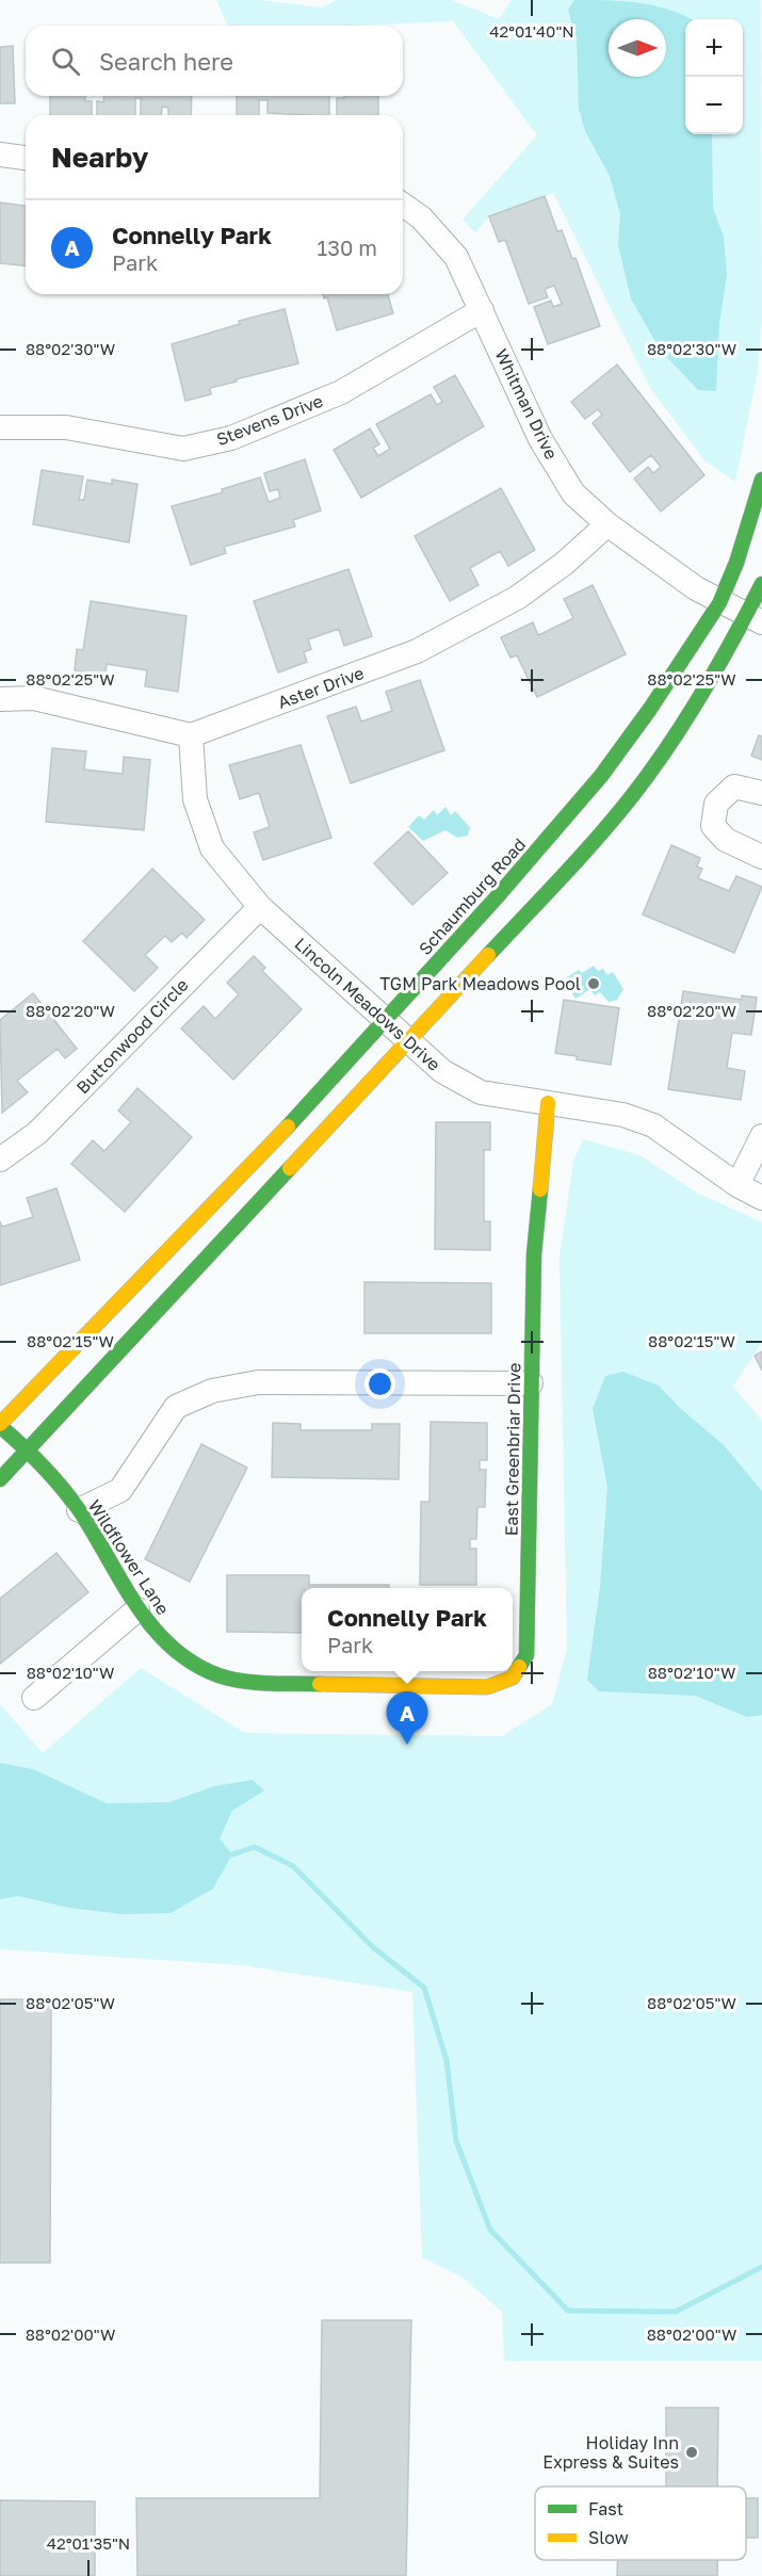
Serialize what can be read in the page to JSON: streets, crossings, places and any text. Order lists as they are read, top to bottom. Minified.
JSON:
{"streets":{"street":["Whitman Drive","Stevens Drive","Aster Drive","Schaumburg Road","Lincoln Meadows Drive","Buttonwood Circle","East Greenbriar Drive","Wildflower Lane"]},"crossings":[["Whitman Drive","Stevens Drive"],["Whitman Drive","Aster Drive"],["Whitman Drive","Schaumburg Road"],["Aster Drive","Lincoln Meadows Drive"],["Schaumburg Road","Lincoln Meadows Drive"],["Schaumburg Road","Wildflower Lane"],["Lincoln Meadows Drive","Buttonwood Circle"],["Lincoln Meadows Drive","East Greenbriar Drive"],["East Greenbriar Drive","Wildflower Lane"]],"places":["TGM Park Meadows Pool","Holiday Inn Express & Suites"],"legend":["Fast","Slow"],"north":"right","page":{"map_buttons":["+","−"],"search":"Search here","heading":"Nearby","list":[{"mark":"A","name":"Connelly Park","note":"Park","value":"130 m"}],"popup":["Connelly Park","Park"],"pins":"A"},"coordinates":["42°01'40\"N","88°02'30\"W","88°02'25\"W","88°02'20\"W","88°02'15\"W","88°02'10\"W","88°02'05\"W","88°02'00\"W","42°01'35\"N"]}
